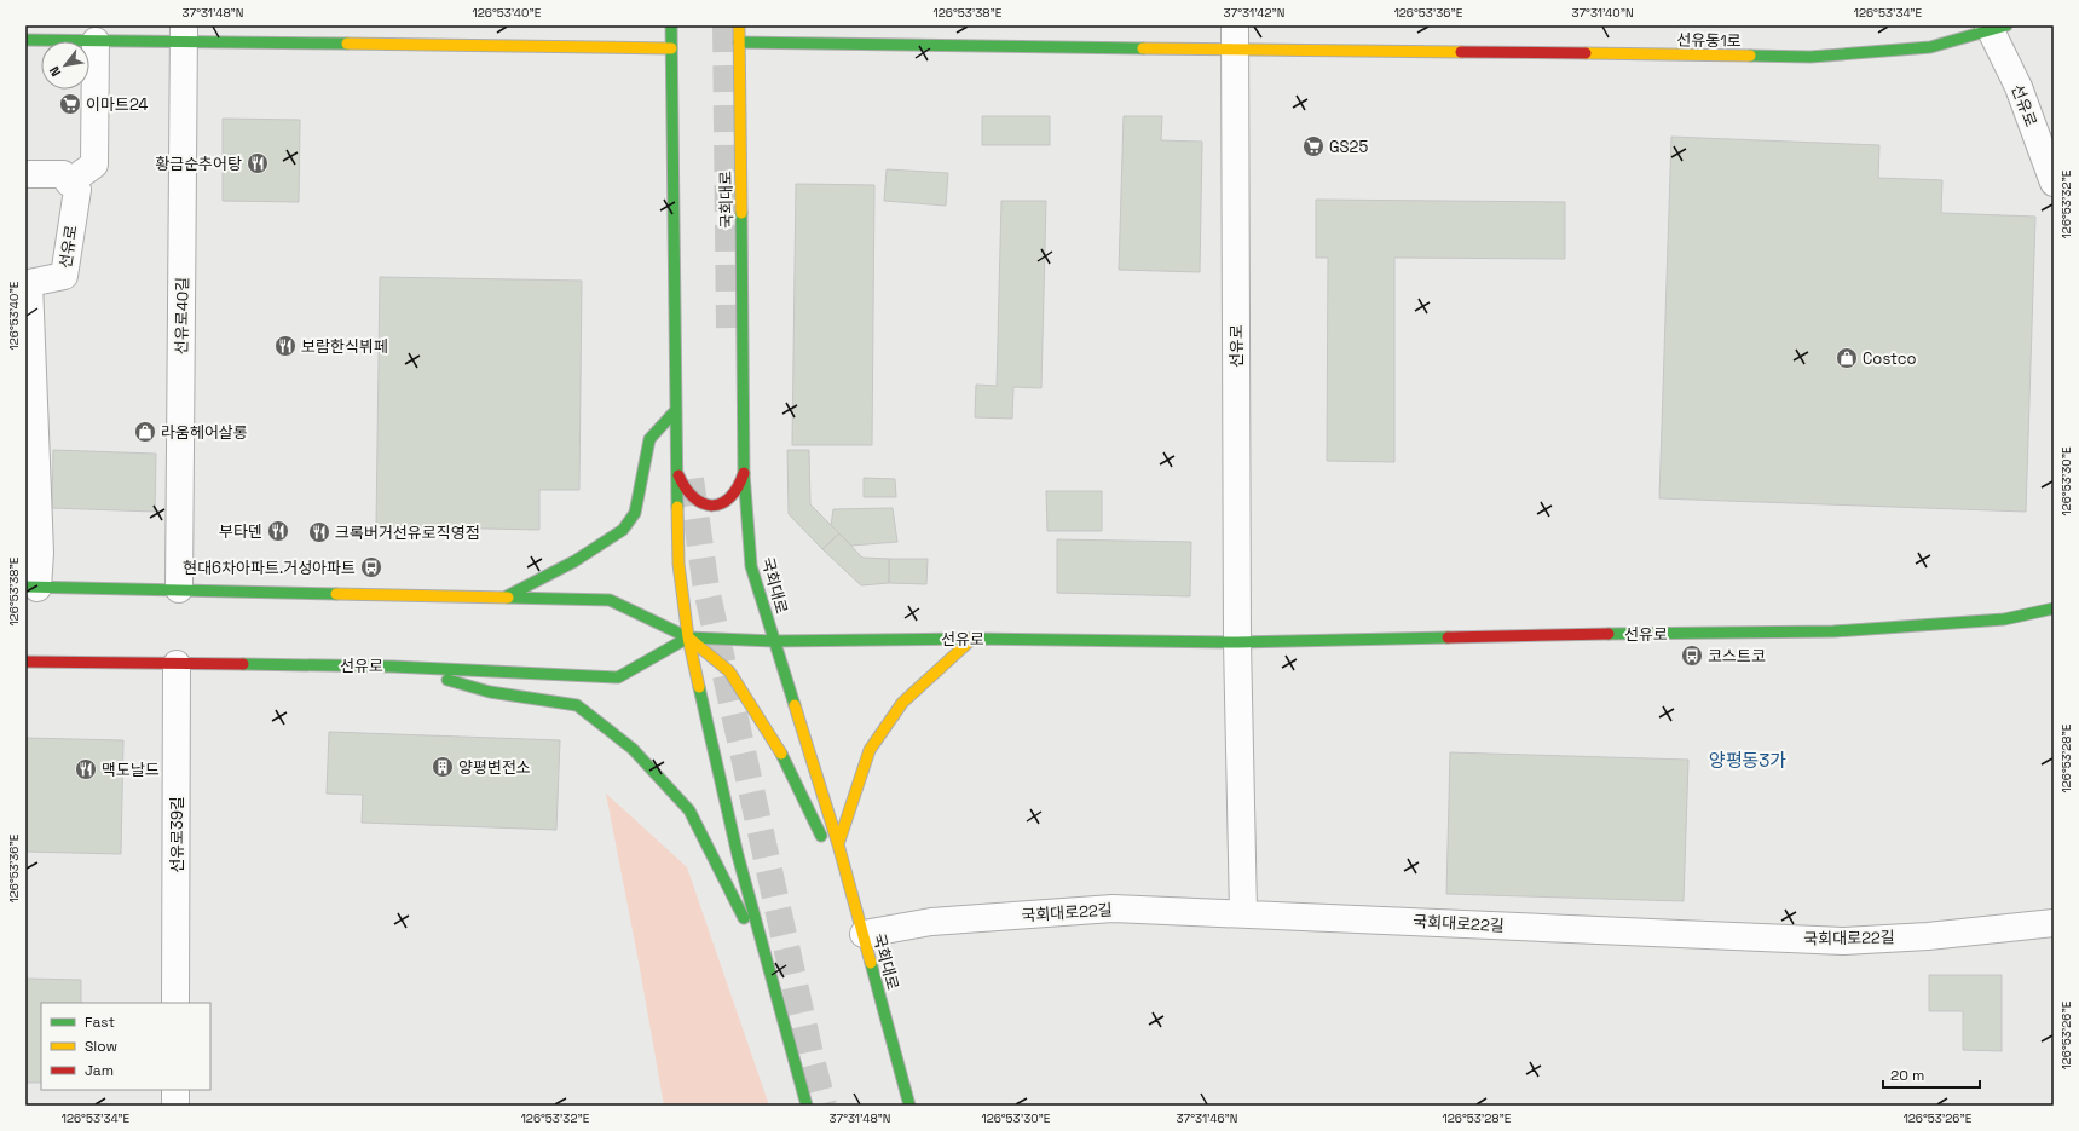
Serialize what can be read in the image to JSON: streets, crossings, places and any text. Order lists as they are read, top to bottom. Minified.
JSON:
{"streets":{"main road":["선유동1로","선유로","국회대로"],"street":["선유로40길","선유로39길","국회대로22길"]},"crossings":[["선유동1로","선유로"],["선유동1로","국회대로"],["선유로","국회대로"],["선유로","선유로40길"],["선유로","선유로39길"],["국회대로","국회대로22길"]],"districts":["양평동3가"],"places":{"supermarket":["이마트24","GS25"],"restaurant":["황금순추어탕","보람한식뷔페","부타덴","크록버거선유로직영점","맥도날드"],"shop":["Costco","라움헤어살롱"],"bus stop":["현대6차아파트.거성아파트","코스트코"],"building":["양평변전소"]},"legend":["Fast","Slow","Jam"],"scale_bar":"20 m","north":"bottom left","coordinates":["37°31'48\"N","126°53'40\"E","126°53'38\"E","37°31'42\"N","126°53'36\"E","37°31'40\"N","126°53'34\"E","126°53'32\"E","126°53'30\"E","126°53'28\"E","126°53'26\"E","37°31'46\"N"]}
